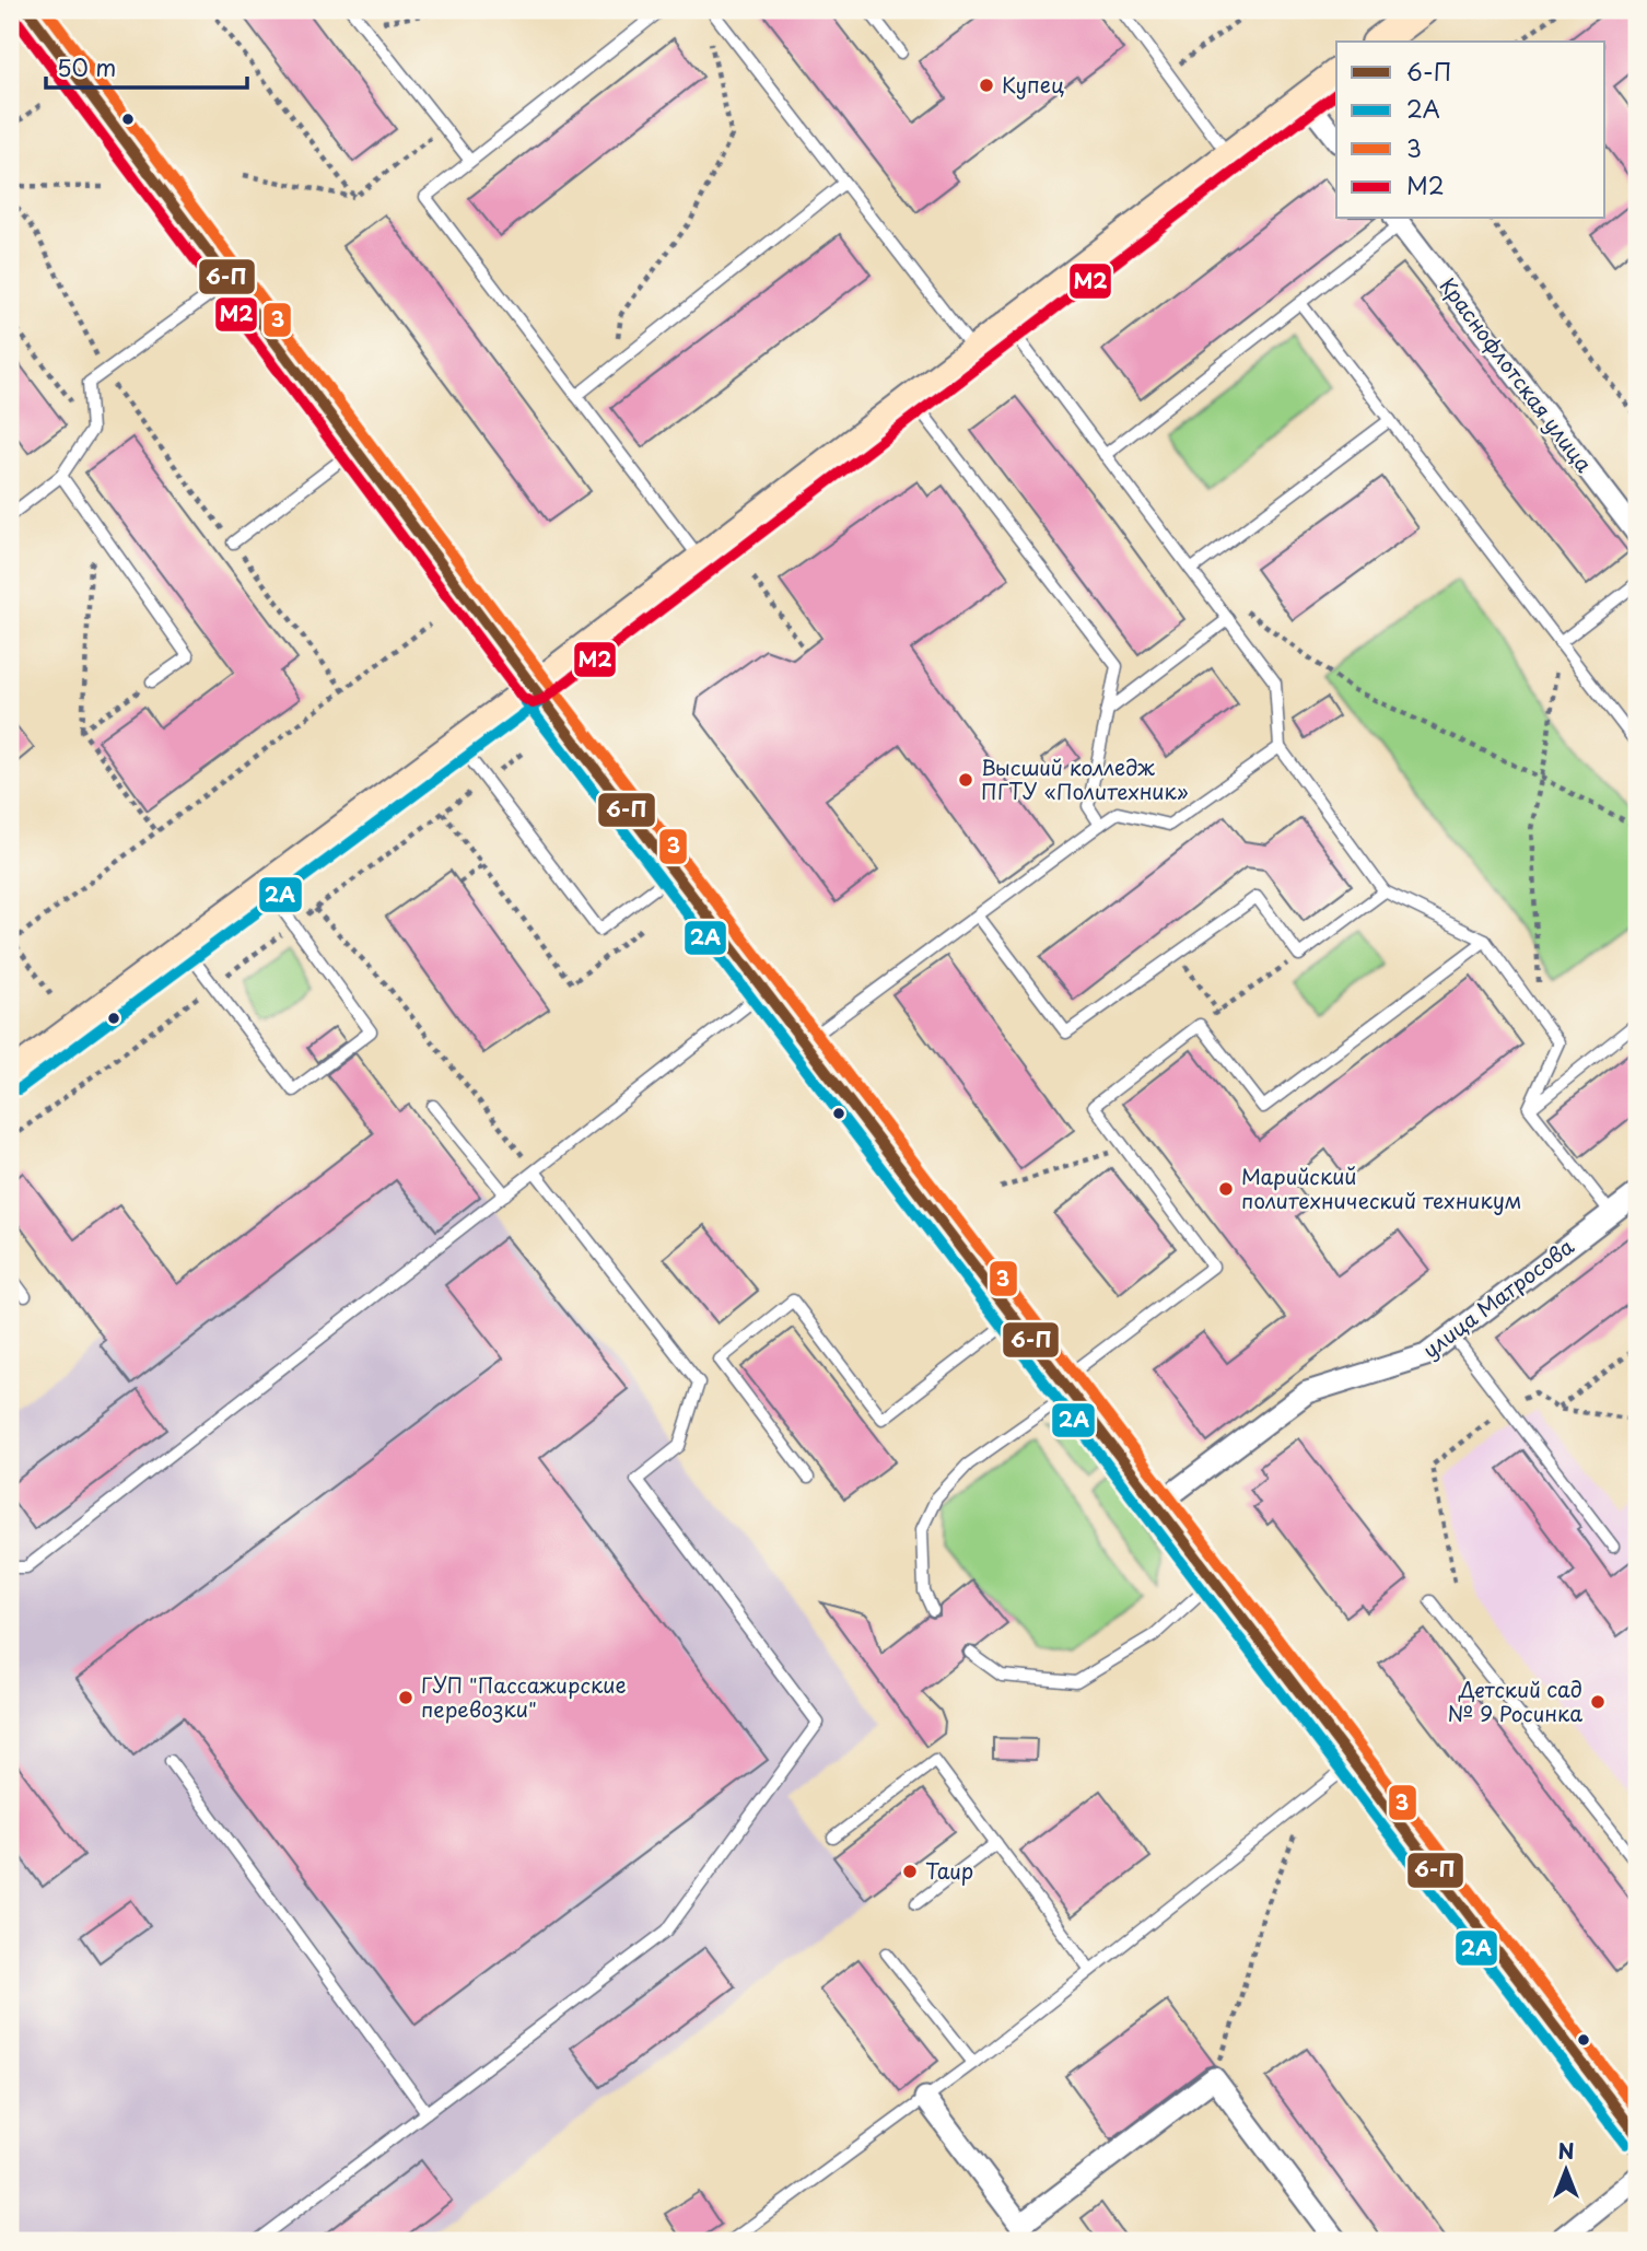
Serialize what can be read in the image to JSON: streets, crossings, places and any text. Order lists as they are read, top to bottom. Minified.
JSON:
{"streets":{"street":["Краснофлотская улица","улица Матросова"]},"places":["Купец","Высший колледж ПГТУ «Политехник»","Марийский политехнический техникум","ГУП \"Пассажирские перевозки\"","Детский сад № 9 Росинка","Таир"],"lines":["transit line 6-П","transit line 3","transit line М2","transit line 2А"],"legend":["6-П","2А","3","М2"],"scale_bar":"50 m","north":"top"}
